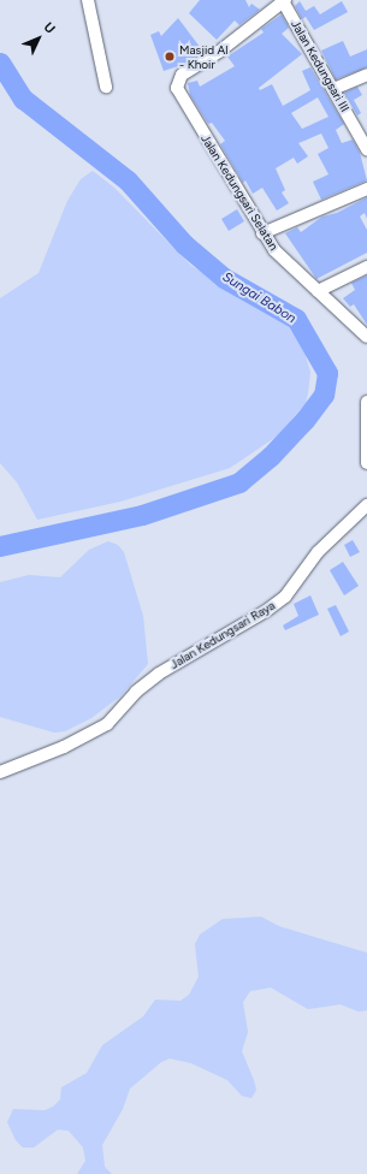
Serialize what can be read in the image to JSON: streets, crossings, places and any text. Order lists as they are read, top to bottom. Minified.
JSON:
{"streets":{"street":["Jalan Kedungsari III","Jalan Kedungsari Selatan","Jalan Kedungsari Raya"]},"crossings":[["Jalan Kedungsari III","Jalan Kedungsari Selatan"]],"water":["Sungai Babon"],"places":["Masjid Al - Khoir"],"north":"top right"}
